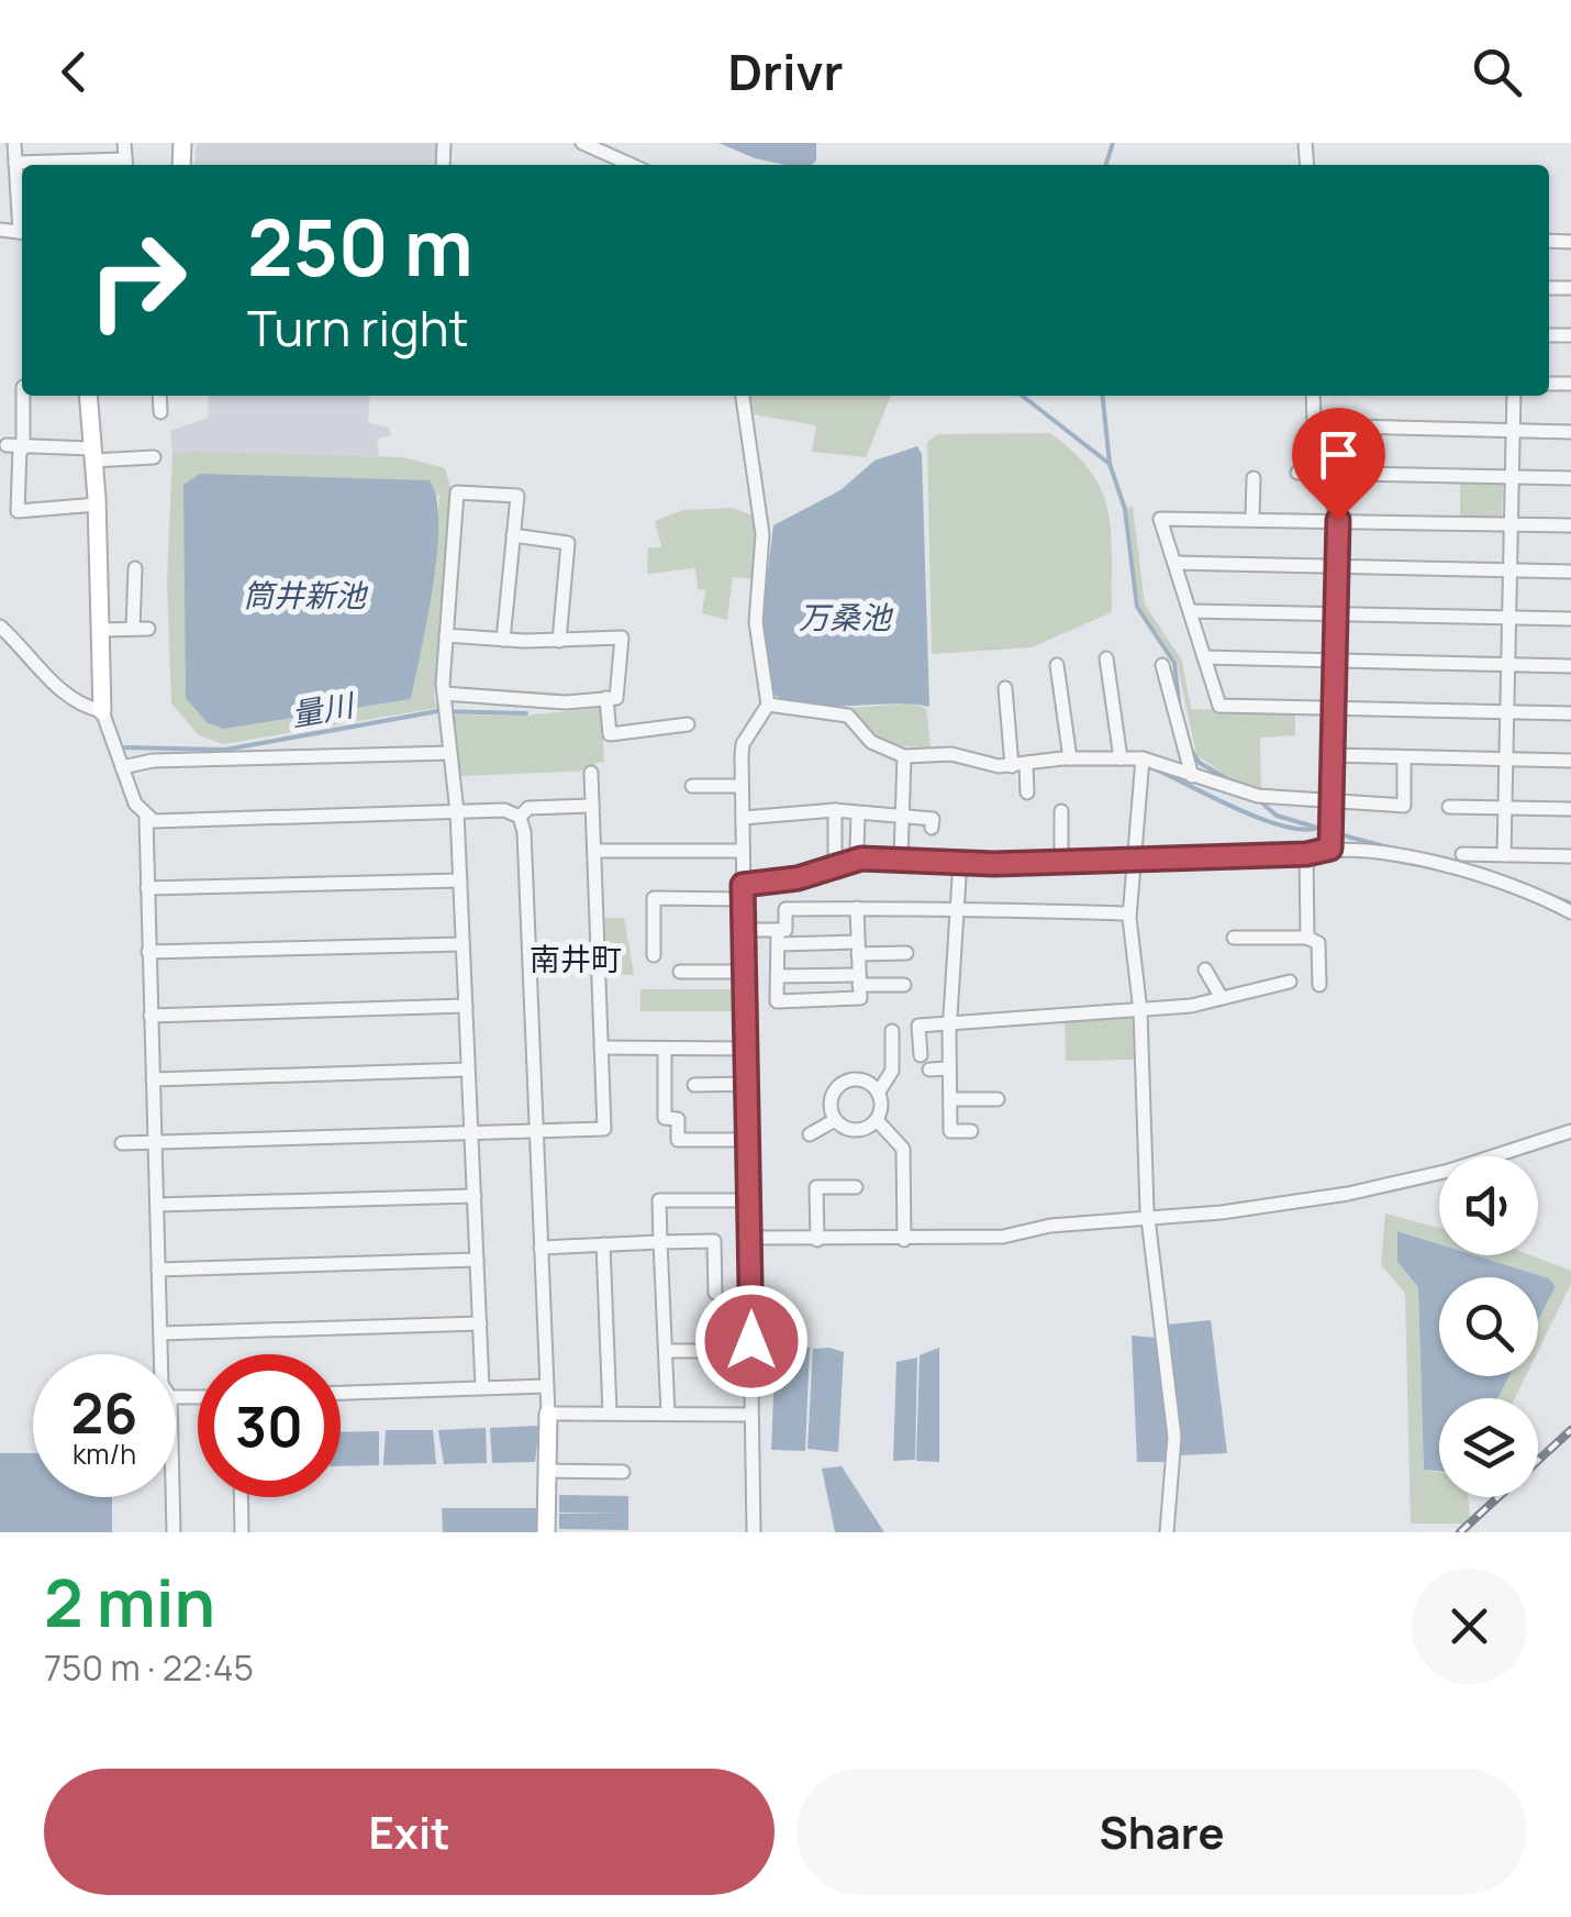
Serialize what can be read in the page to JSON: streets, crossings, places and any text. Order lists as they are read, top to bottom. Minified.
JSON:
{"districts":["南井町"],"water":["筒井新池","万桑池","量川"],"page":{"header":"Drivr","turn":["250 m","Turn right"],"speed":"26 km/h","limit":"30","heading":["2 min","750 m · 22:45"],"buttons":["Exit","Share"]}}
